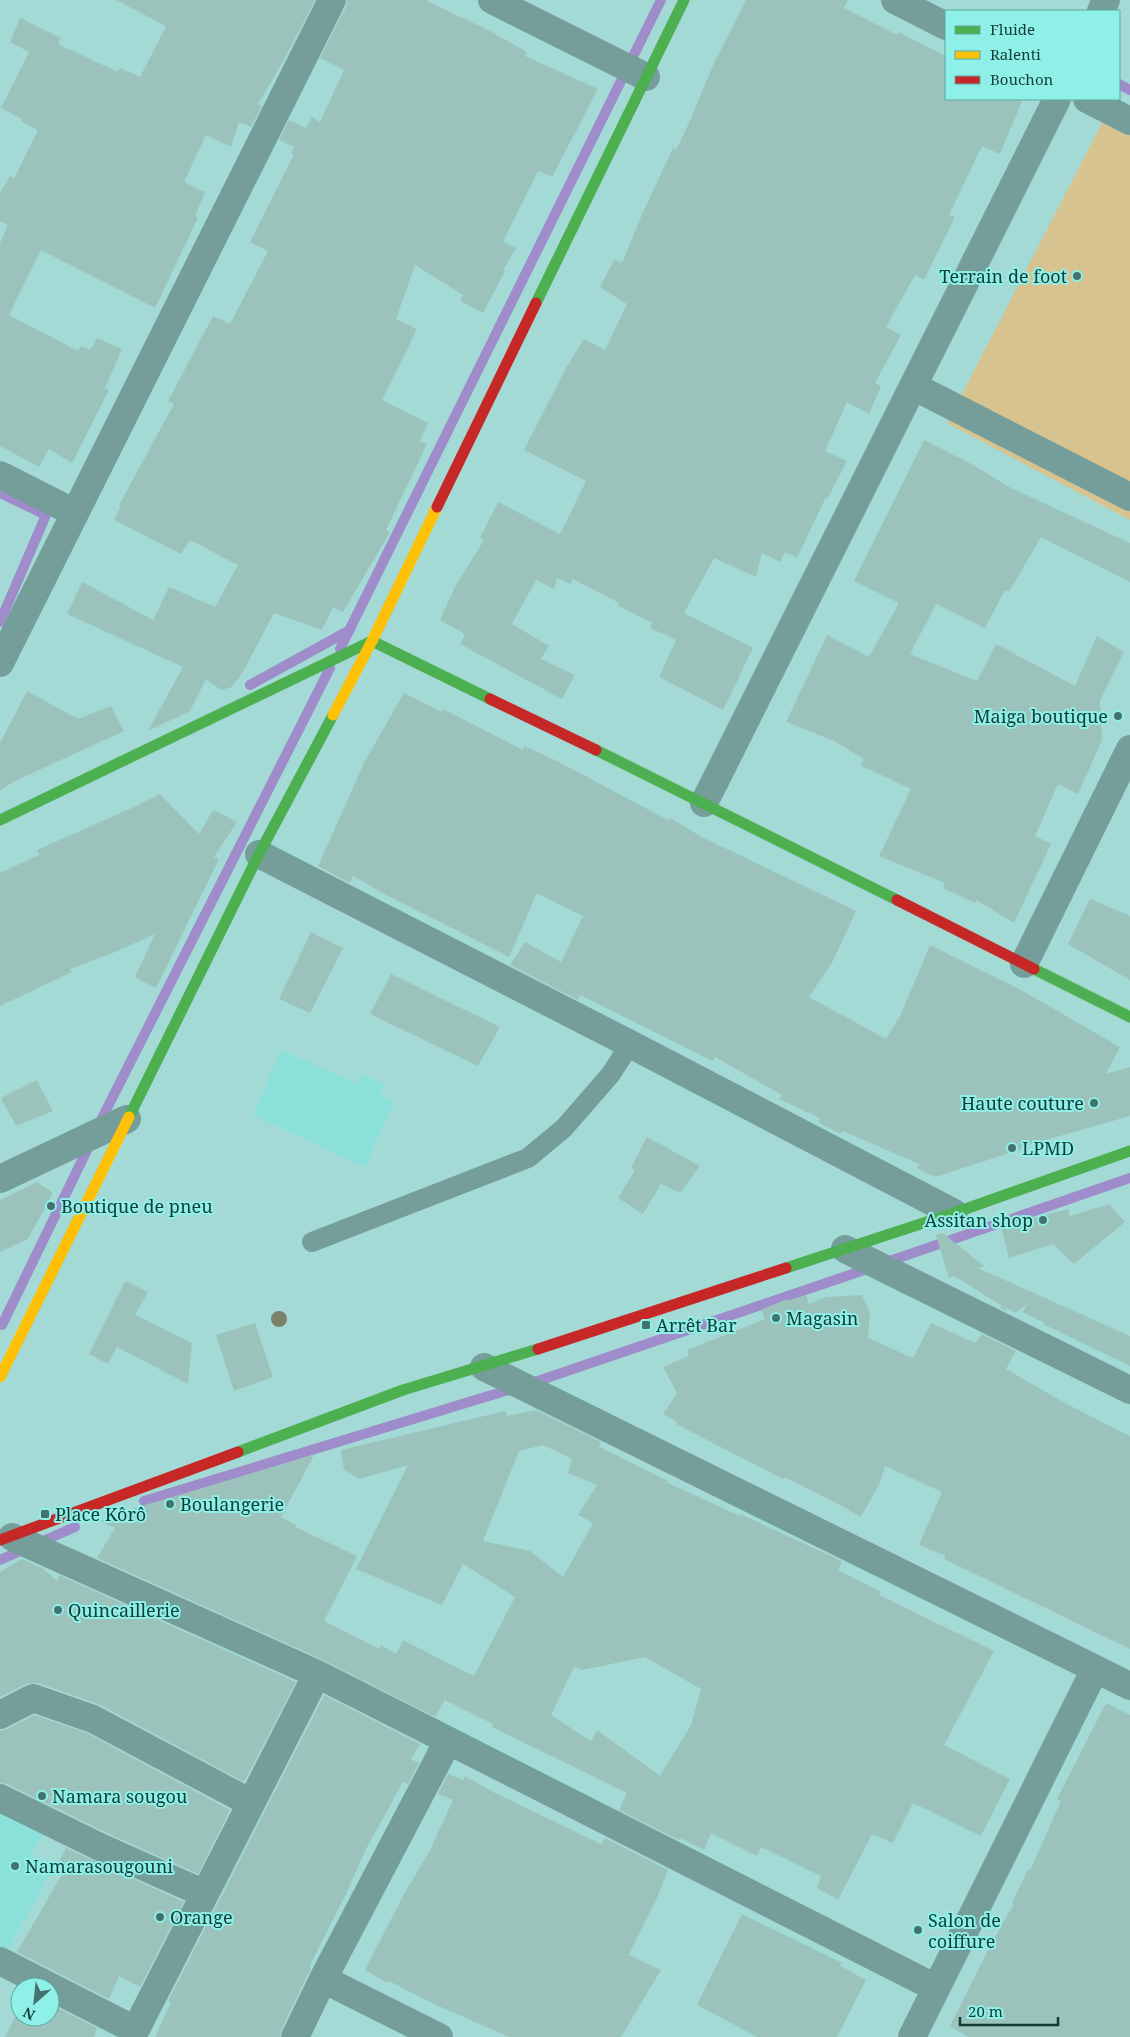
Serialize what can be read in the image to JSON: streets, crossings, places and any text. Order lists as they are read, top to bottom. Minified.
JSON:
{"places":{"other":["Terrain de foot","Maiga boutique","Haute couture","LPMD","Boutique de pneu","Assitan shop","Magasin","Boulangerie","Quincaillerie","Namara sougou","Namarasougouni","Orange","Salon de coiffure"],"transit":["Arrêt Bar","Place Kôrô"]},"legend":["Fluide","Ralenti","Bouchon"],"scale_bar":"20 m","north":"bottom left"}
